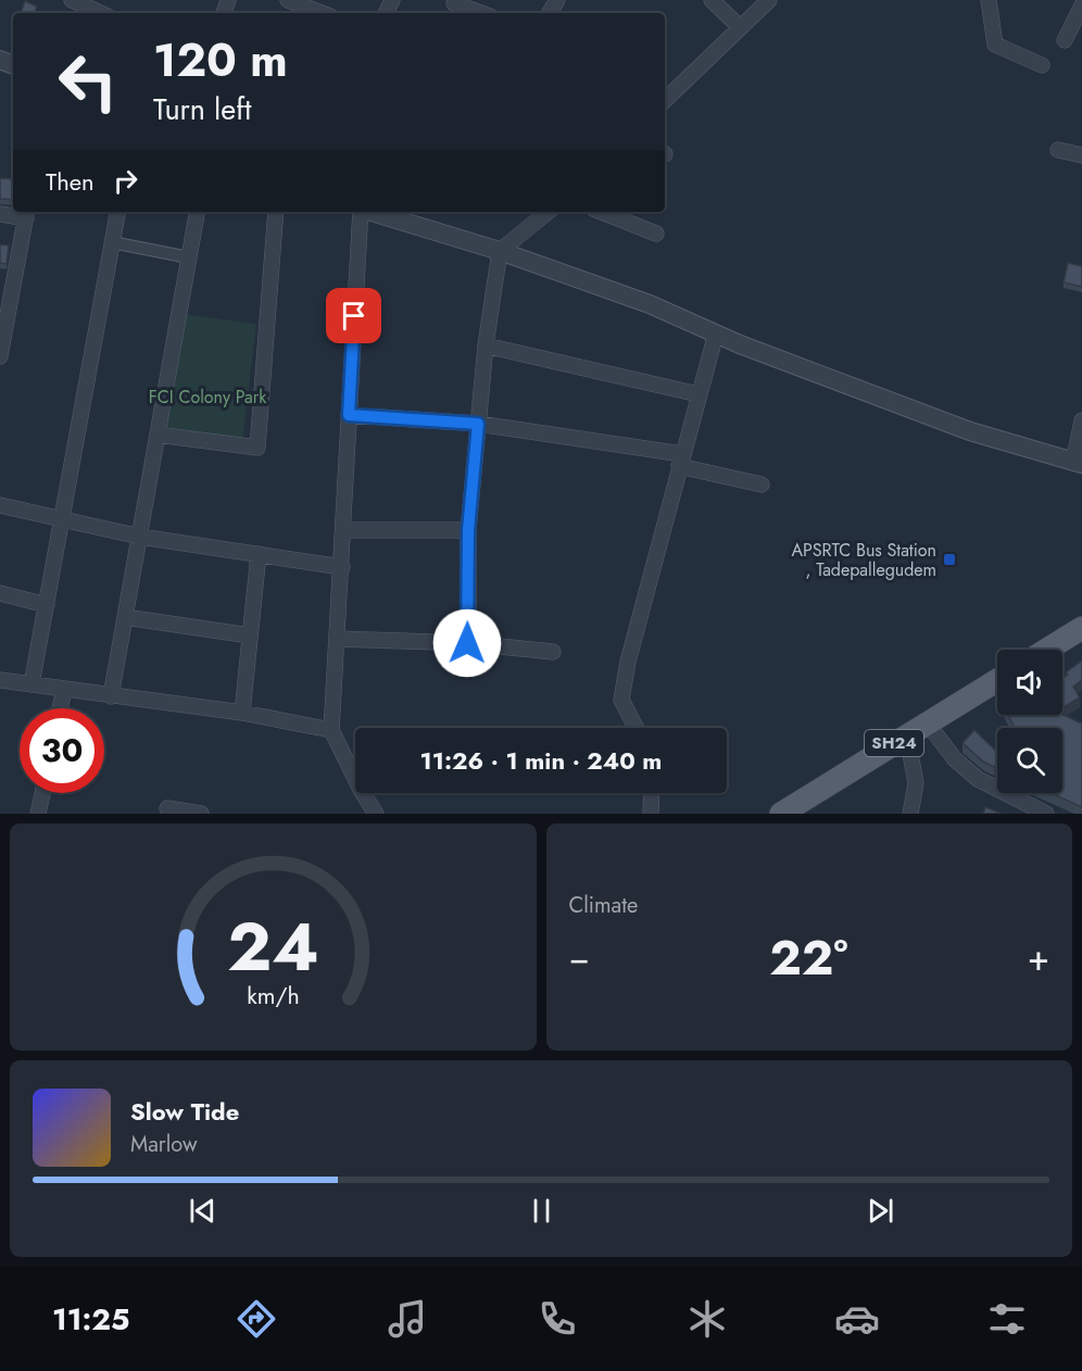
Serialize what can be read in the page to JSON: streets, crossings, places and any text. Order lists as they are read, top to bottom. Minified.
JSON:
{"streets":{"main road":["SH24"]},"parks":["FCI Colony Park"],"places":{"transit":["APSRTC Bus Station , Tadepallegudem"]},"page":{"turn":["120 m","Turn left"],"then":"Then","limit":"30","trip":"11:26 · 1 min · 240 m","tile":"Climate","heat":["−","22°","+"],"song":["Slow Tide","Marlow"],"tabs":"11:25","gauge":["24","km/h"]}}
